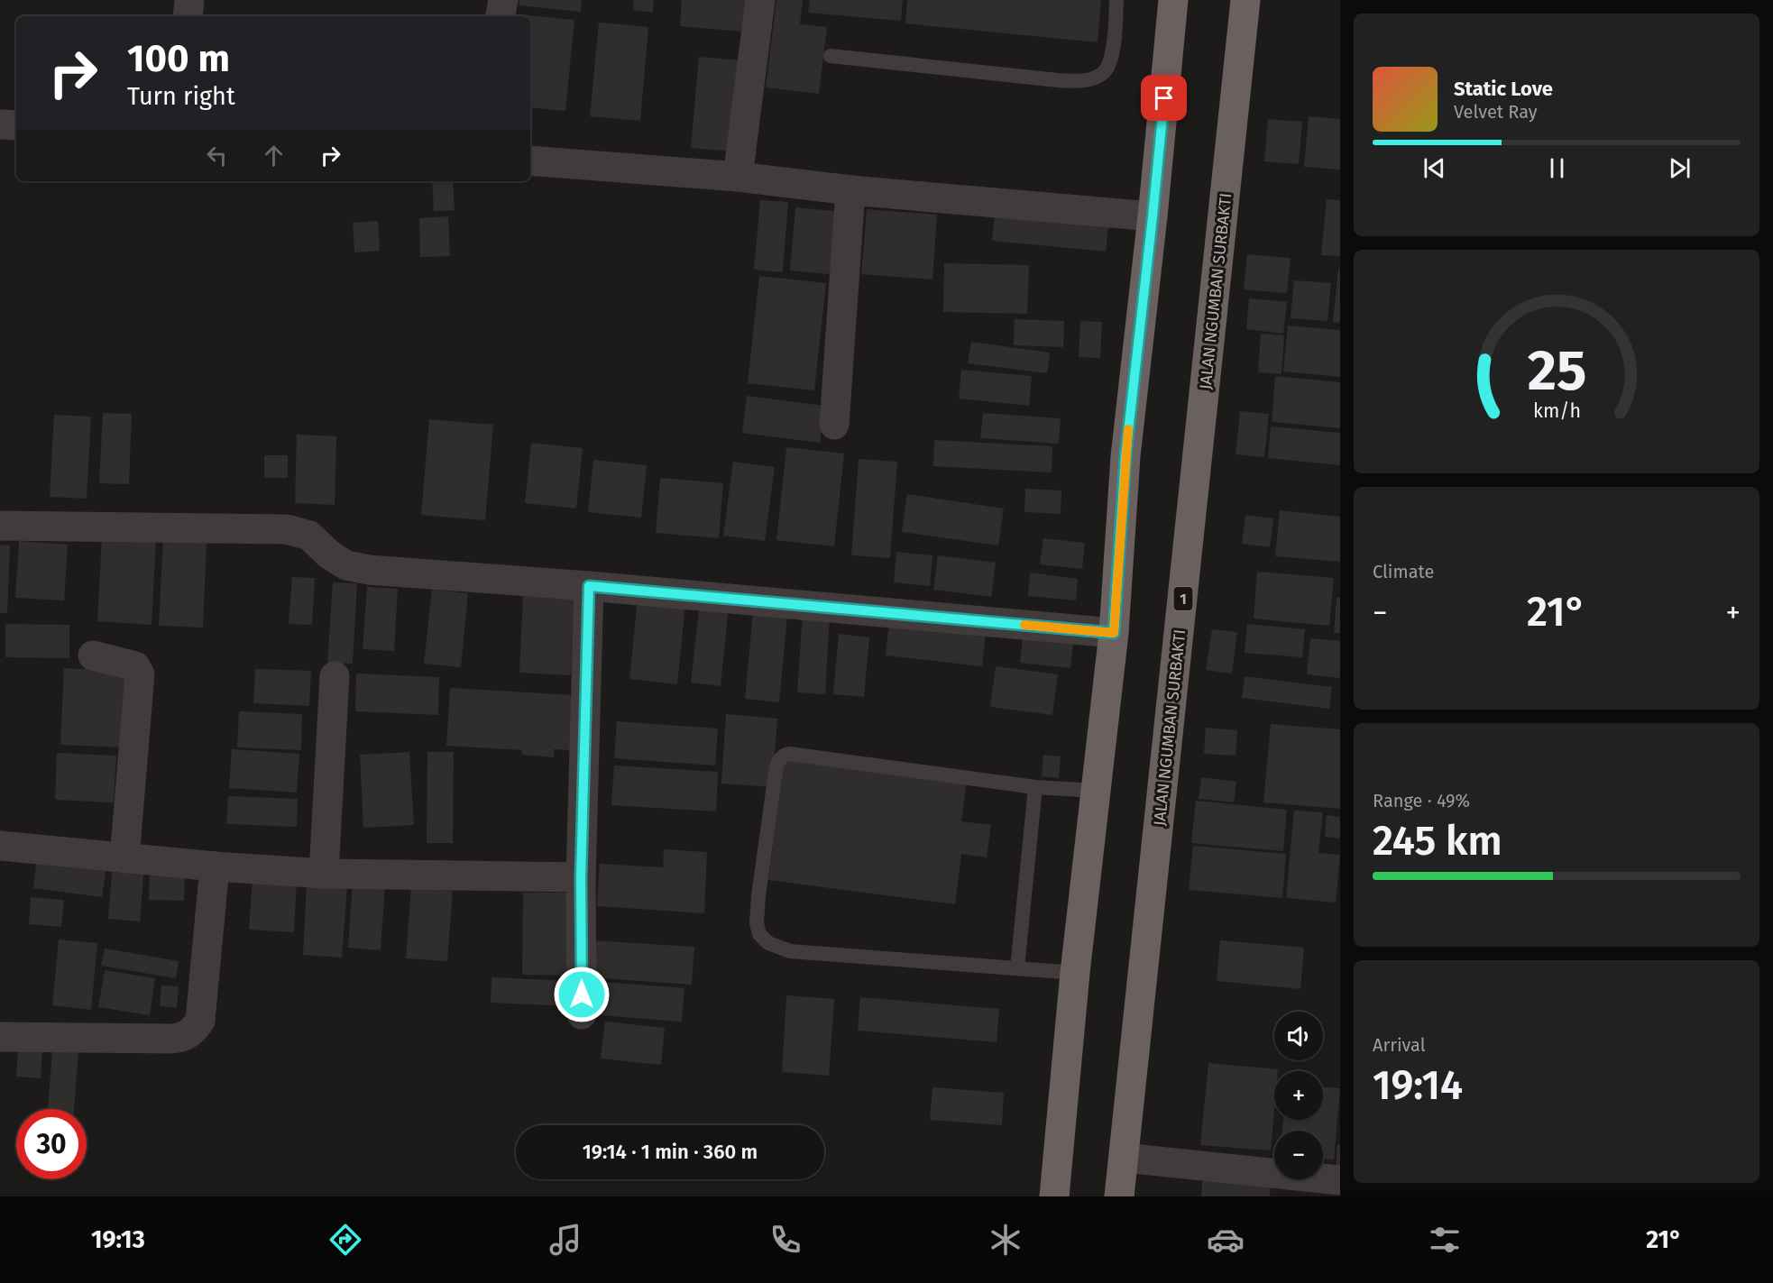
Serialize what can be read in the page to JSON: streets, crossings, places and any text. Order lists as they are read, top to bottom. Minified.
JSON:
{"streets":{"highway":["JALAN NGUMBAN SURBAKTI","1"]},"page":{"turn":["100 m","Turn right"],"song":["Static Love","Velvet Ray"],"tile":["Climate",["Range · 49%","245 km"],["Arrival","19:14"]],"heat":["−","21°","+"],"map_buttons":["+","−"],"limit":"30","trip":"19:14 · 1 min · 360 m","tabs":["19:13","21°"],"gauge":["25","km/h"]}}
